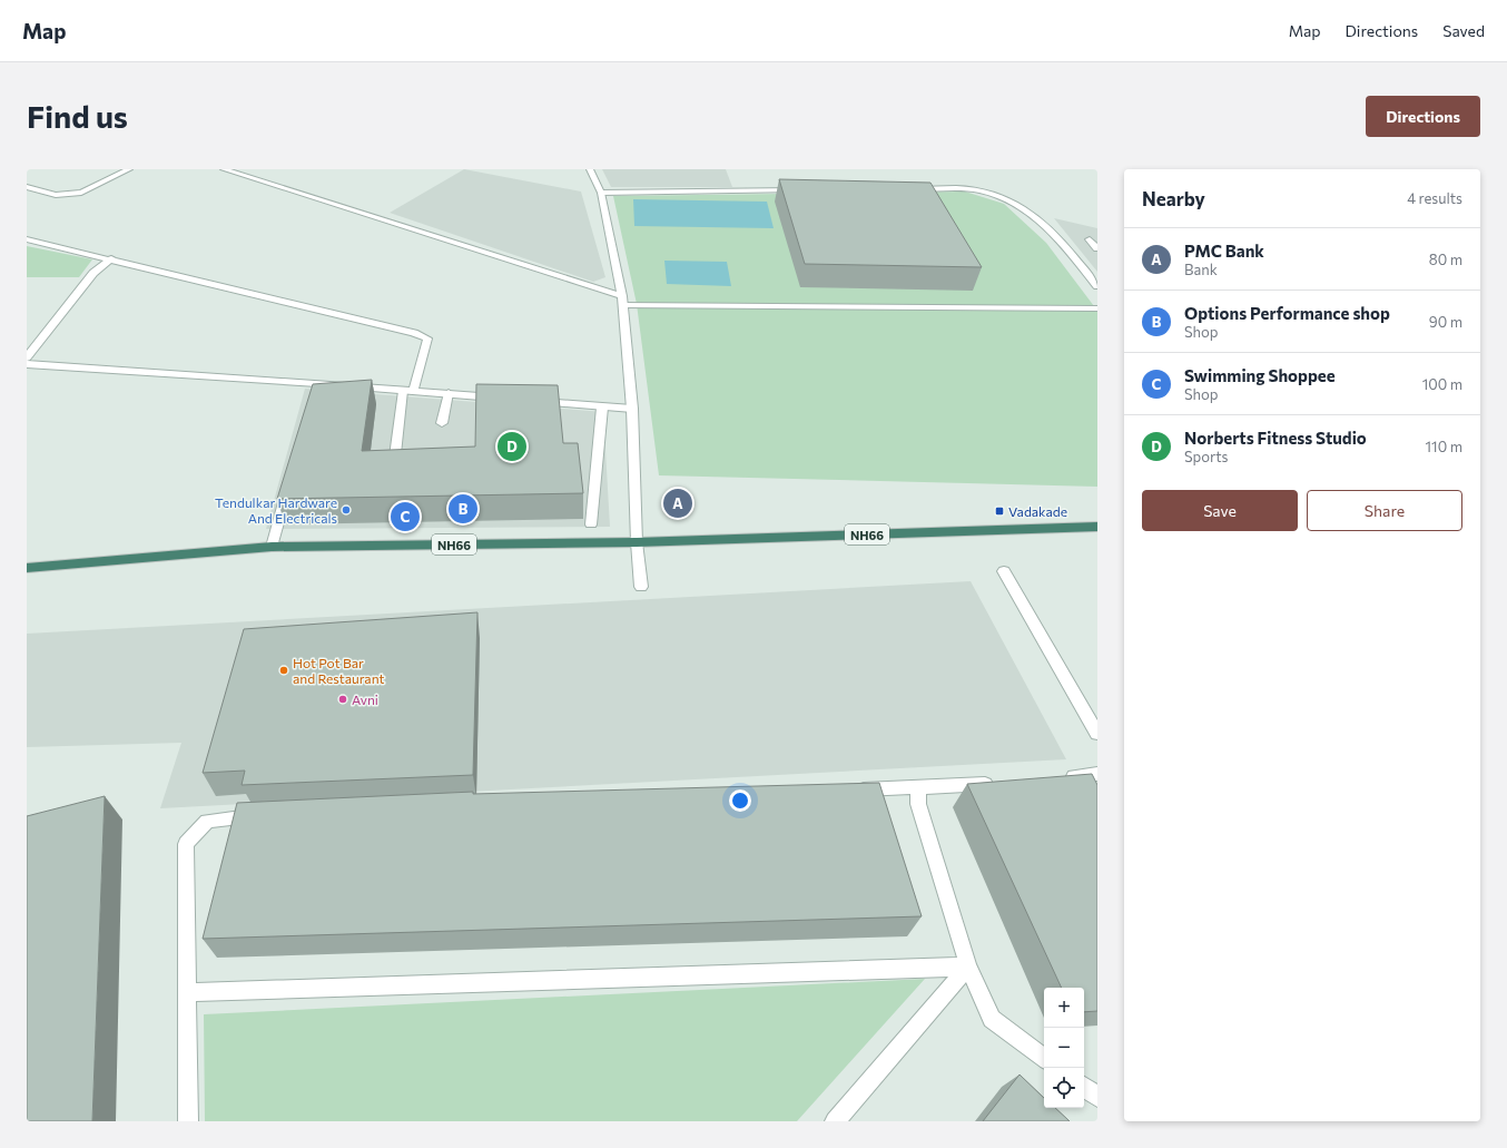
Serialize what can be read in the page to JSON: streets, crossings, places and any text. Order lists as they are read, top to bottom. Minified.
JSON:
{"streets":{"highway":["NH66"]},"places":{"other":["Tendulkar Hardware And Electricals","Hot Pot Bar and Restaurant","Avni"],"transit":["Vadakade"]},"page":{"header":"Map","nav":["Map","Directions","Saved"],"buttons":["Directions",["Save","Share"]],"title":"Find us","heading":["Nearby","4 results"],"list":[{"mark":"A","name":"PMC Bank","note":"Bank","value":"80 m"},{"mark":"B","name":"Options Performance shop","note":"Shop","value":"90 m"},{"mark":"C","name":"Swimming Shoppee","note":"Shop","value":"100 m"},{"mark":"D","name":"Norberts Fitness Studio","note":"Sports","value":"110 m"}],"pins":["D","A","B","C"],"map_buttons":["+","−"]}}
